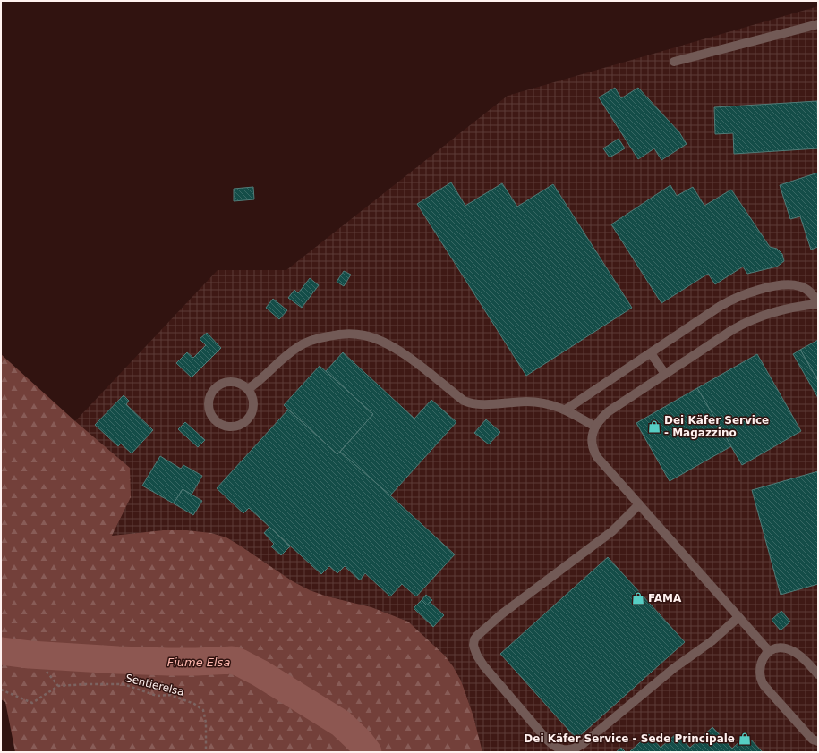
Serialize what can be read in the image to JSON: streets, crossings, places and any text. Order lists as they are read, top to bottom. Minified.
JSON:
{"streets":{"path":["Sentierelsa"]},"water":["Fiume Elsa"],"places":{"shop":["Dei Käfer Service - Magazzino","FAMA","Dei Käfer Service - Sede Principale"]}}
